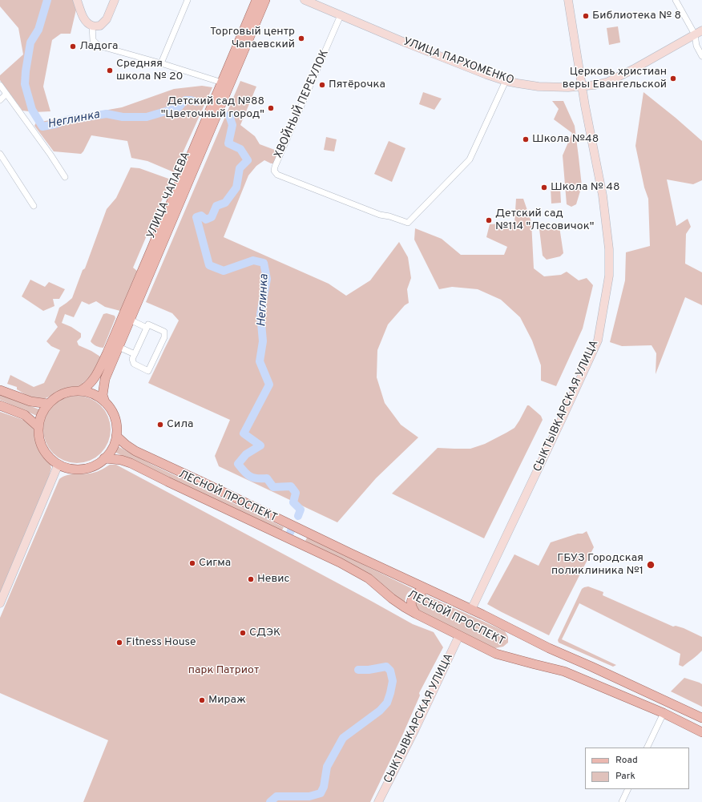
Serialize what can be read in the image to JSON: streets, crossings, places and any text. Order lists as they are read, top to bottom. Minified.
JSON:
{"streets":{"main road":["УЛИЦА ЧАПАЕВА","ЛЕСНОЙ ПРОСПЕКТ"],"street":["УЛИЦА ПАРХОМЕНКО","ХВОЙНЫЙ ПЕРЕУЛОК","СЫКТЫВКАРСКАЯ УЛИЦА"]},"crossings":[["УЛИЦА ПАРХОМЕНКО","ХВОЙНЫЙ ПЕРЕУЛОК"],["УЛИЦА ПАРХОМЕНКО","СЫКТЫВКАРСКАЯ УЛИЦА"],["УЛИЦА ЧАПАЕВА","ЛЕСНОЙ ПРОСПЕКТ"],["СЫКТЫВКАРСКАЯ УЛИЦА","ЛЕСНОЙ ПРОСПЕКТ"]],"water":["Неглинка"],"parks":["парк Патриот"],"places":["Библиотека № 8","Торговый центр Чапаевский","Ладога","Средняя школа № 20","Церковь христиан веры Евангельской","Пятёрочка","Детский сад №88 \"Цветочный город\"","Школа №48","Школа № 48","Детский сад №114 \"Лесовичок\"","Сила","Сигма","ГБУЗ Городская поликлиника №1","Невис","СДЭК","Fitness House","Мираж"],"legend":["Road","Park"]}
